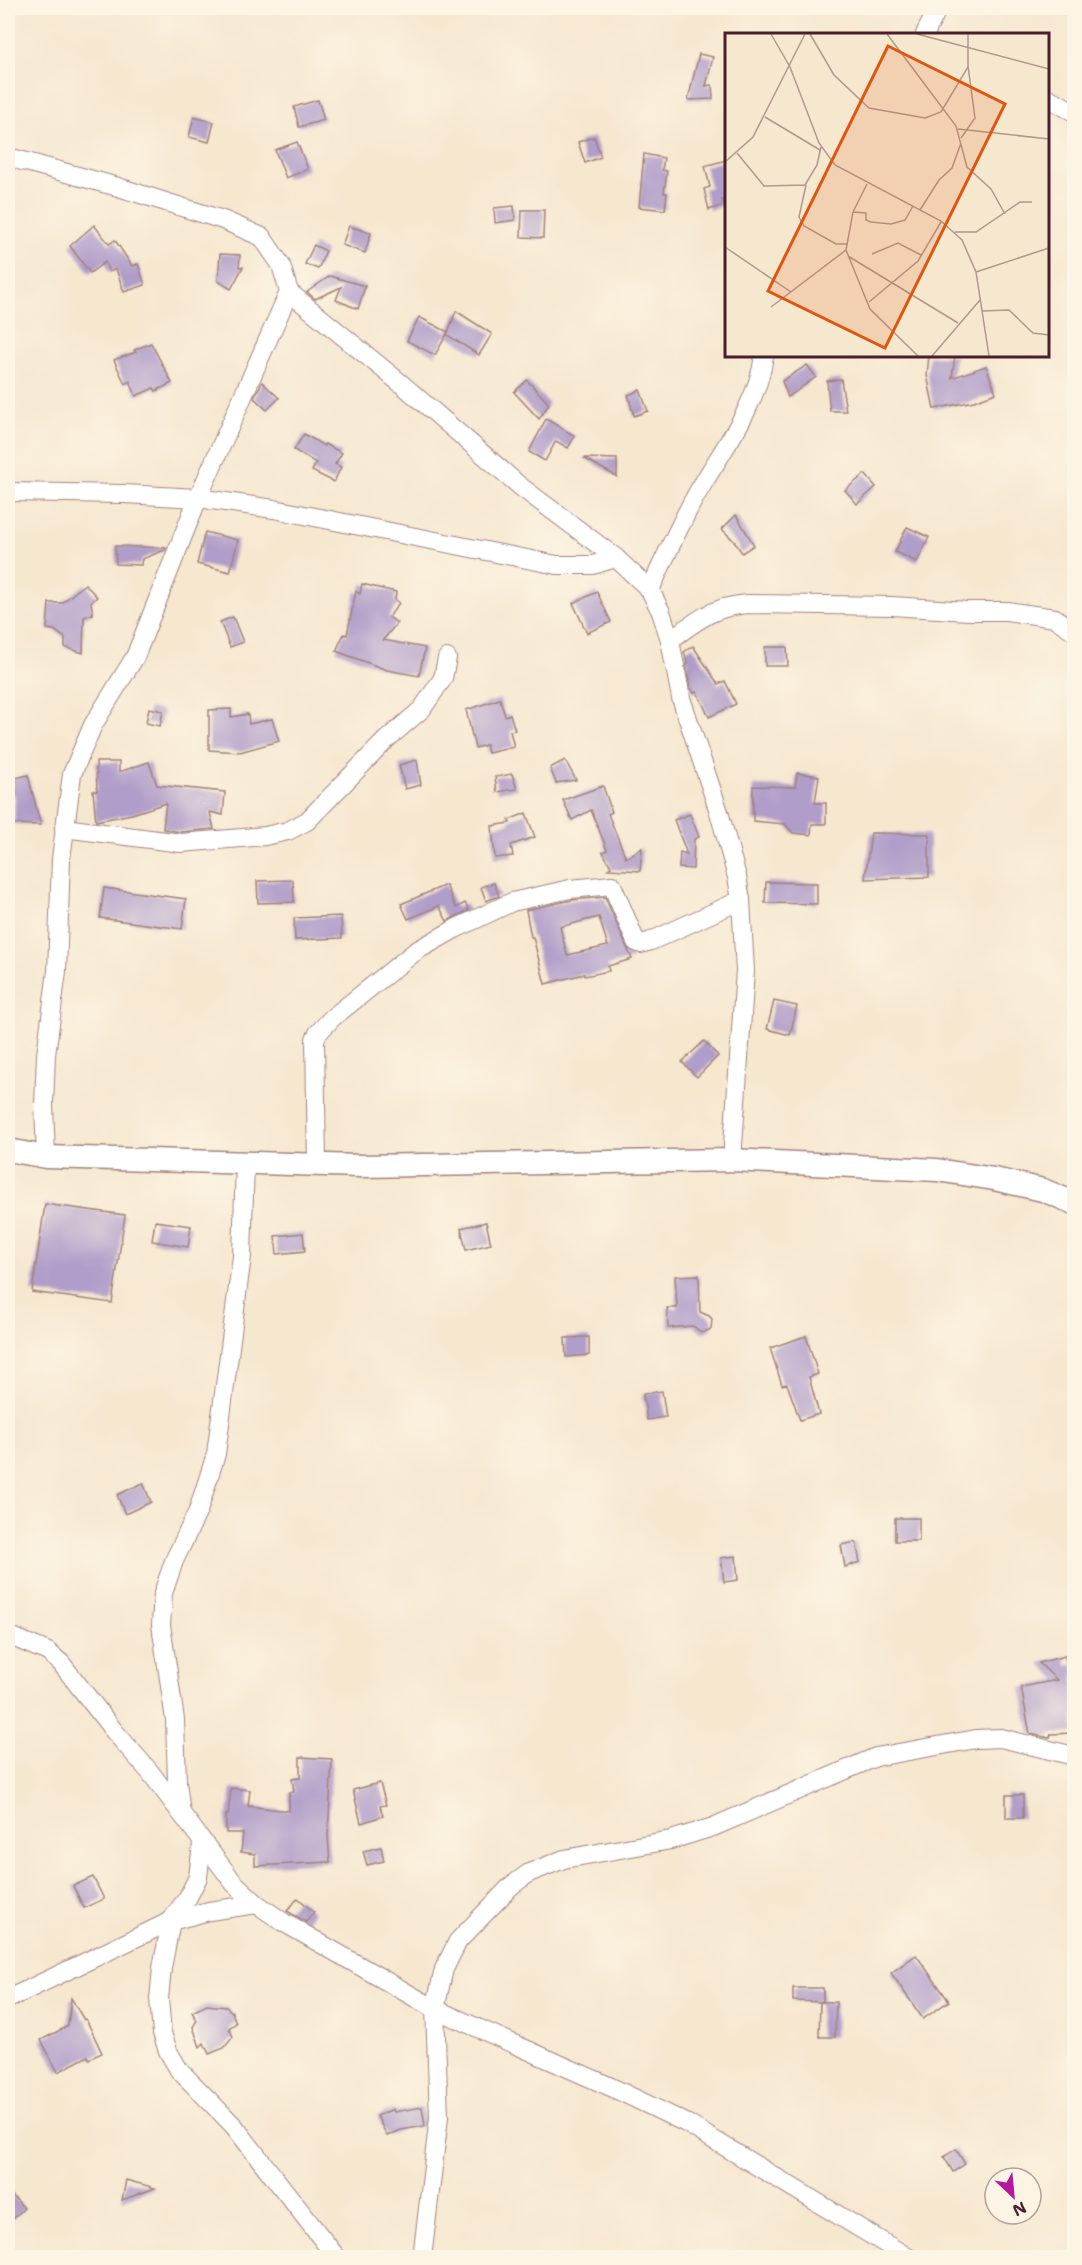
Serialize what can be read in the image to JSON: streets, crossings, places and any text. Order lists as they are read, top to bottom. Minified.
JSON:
{"north":"bottom right"}
